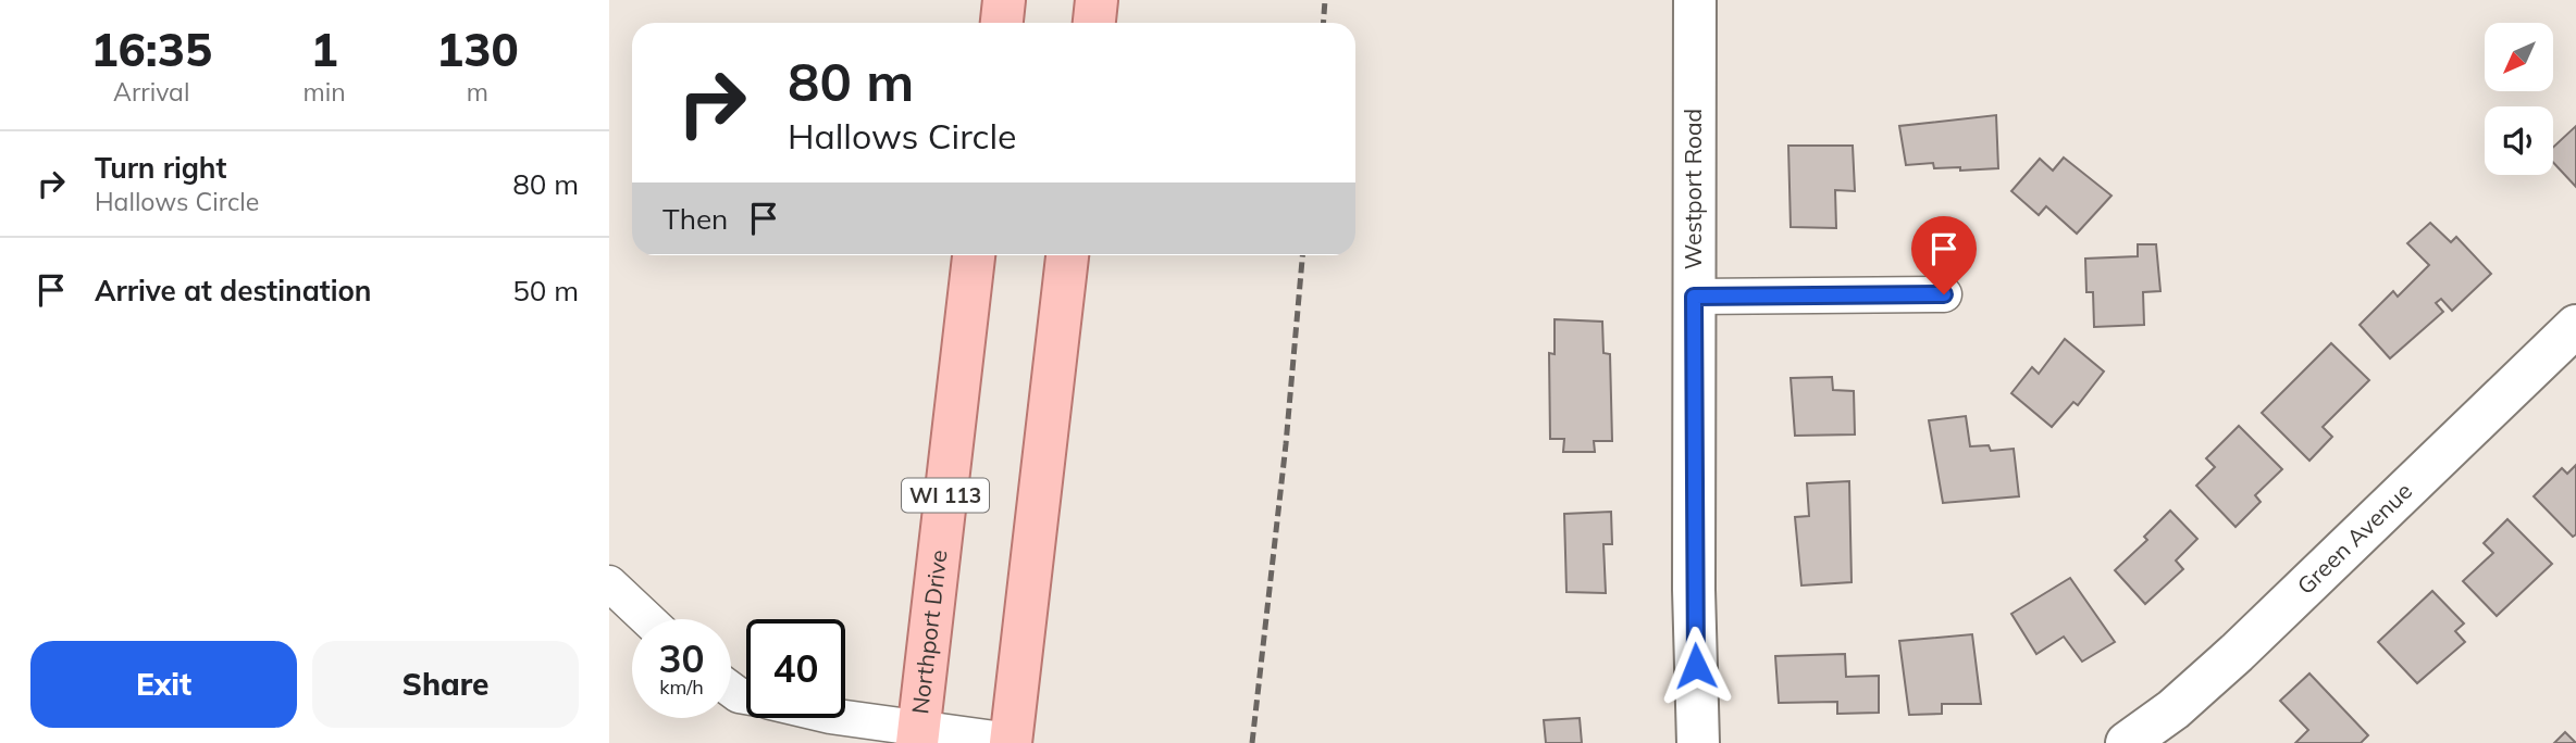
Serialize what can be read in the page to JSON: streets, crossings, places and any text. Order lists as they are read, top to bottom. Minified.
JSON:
{"streets":{"main road":["WI 113","Northport Drive"],"street":["Westport Road","Green Avenue"]},"north":"bottom left","page":{"eta":["16:35","Arrival","1","min","130","m"],"turn":["80 m","Hallows Circle"],"list":[{"name":"Turn right","note":"Hallows Circle","value":"80 m"},{"name":"Arrive at destination","value":"50 m"}],"then":"Then","speed":"30 km/h","limit":"40","buttons":["Exit","Share"]}}
